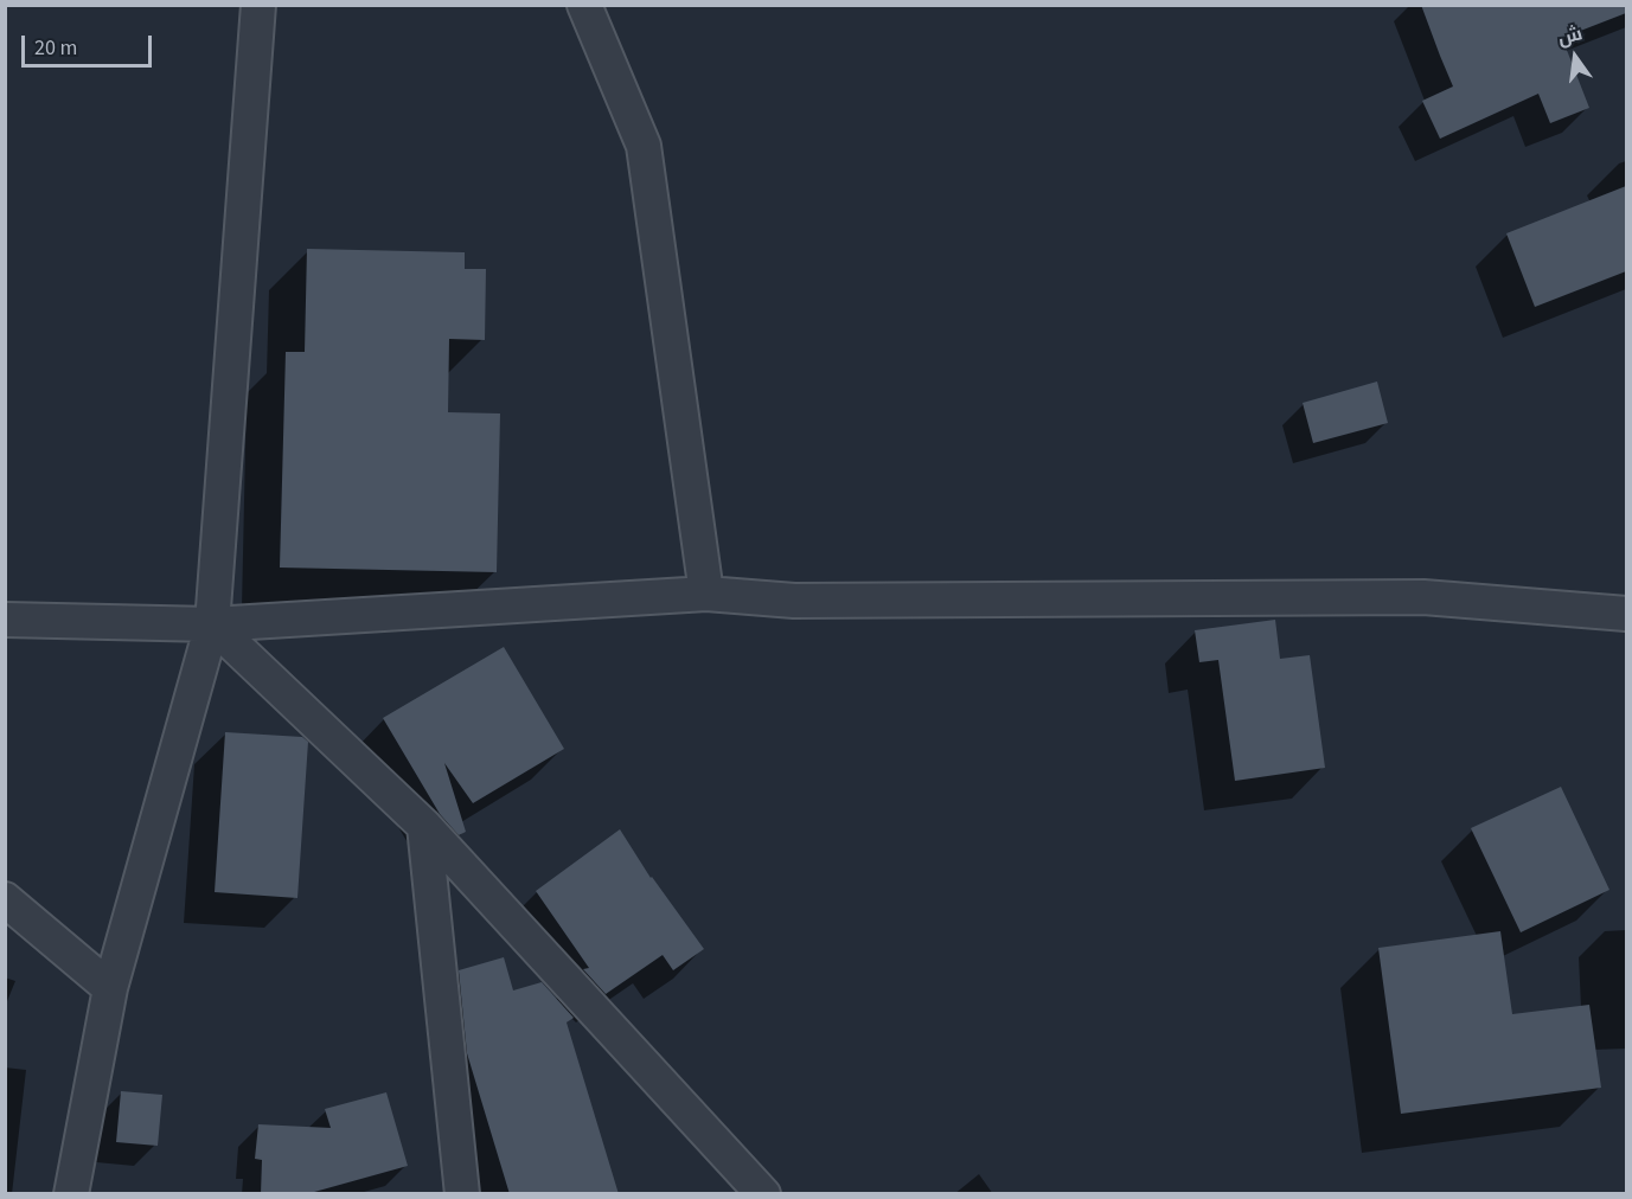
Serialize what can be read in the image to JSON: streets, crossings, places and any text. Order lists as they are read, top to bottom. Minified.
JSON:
{"scale_bar":"20 m","north":"top"}
